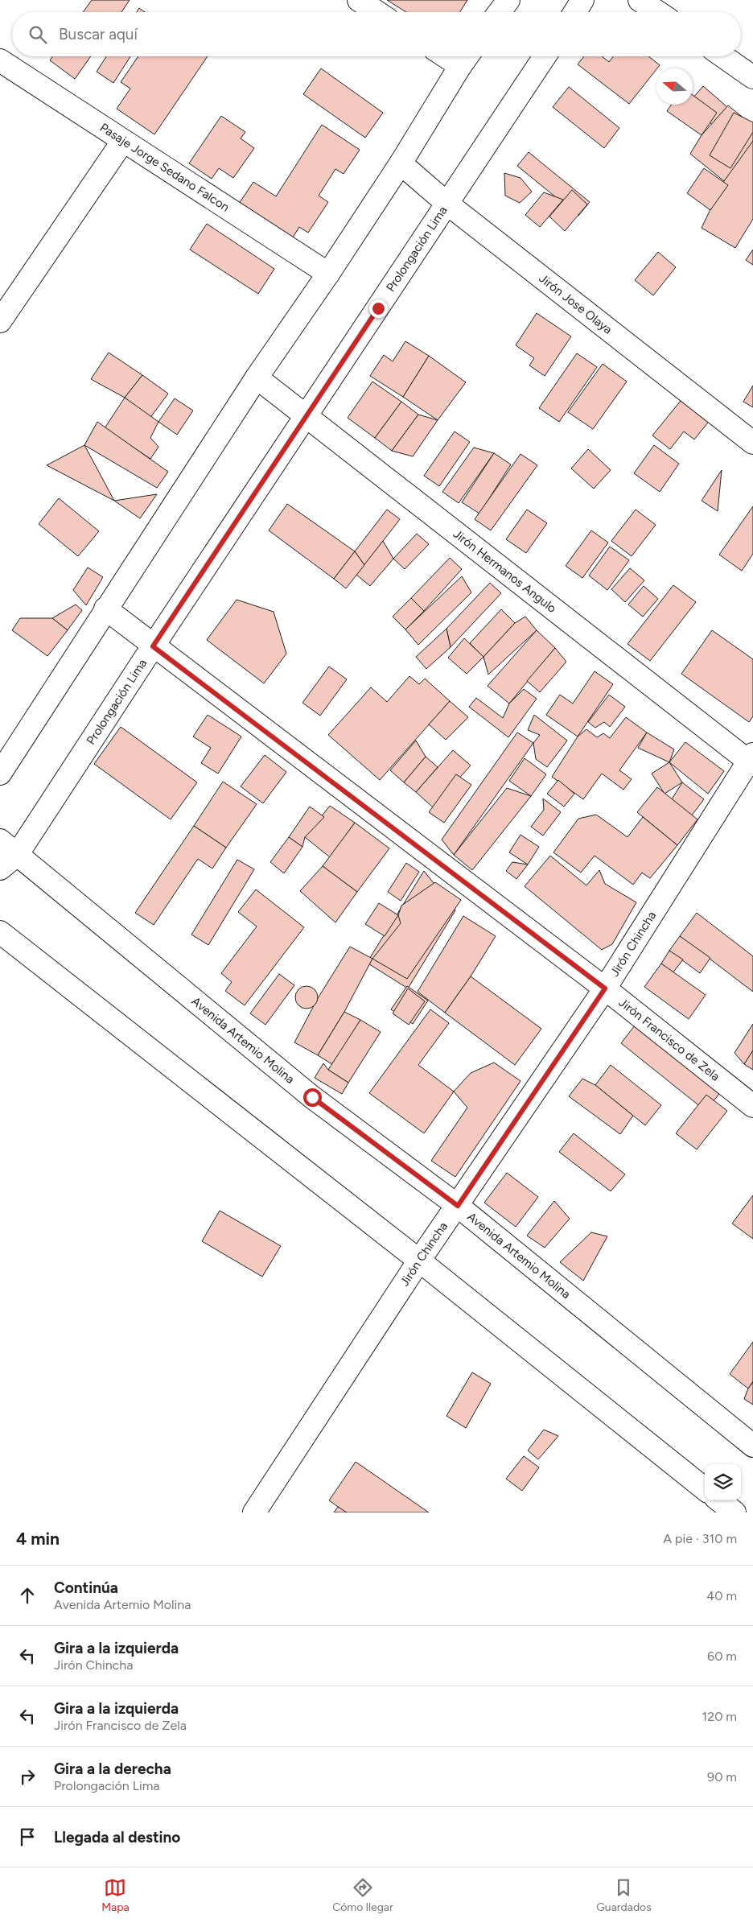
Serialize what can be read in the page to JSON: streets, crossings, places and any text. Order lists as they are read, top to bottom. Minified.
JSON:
{"streets":{"street":["Pasaje Jorge Sedano Falcon","Prolongación Lima","Jirón Jose Olaya","Jirón Hermanos Angulo","Jirón Chincha","Jirón Francisco de Zela","Avenida Artemio Molina"]},"crossings":[["Prolongación Lima","Jirón Jose Olaya"],["Prolongación Lima","Jirón Hermanos Angulo"],["Prolongación Lima","Jirón Francisco de Zela"],["Prolongación Lima","Avenida Artemio Molina"],["Jirón Hermanos Angulo","Jirón Chincha"],["Jirón Chincha","Jirón Francisco de Zela"],["Jirón Chincha","Avenida Artemio Molina"]],"north":"left","page":{"search":"Buscar aquí","heading":["4 min","A pie · 310 m"],"list":[["Continúa","Avenida Artemio Molina","40 m"],["Gira a la izquierda","Jirón Chincha","60 m"],["Gira a la izquierda","Jirón Francisco de Zela","120 m"],["Gira a la derecha","Prolongación Lima","90 m"],"Llegada al destino"],"nav":["Mapa","Cómo llegar","Guardados"]}}
